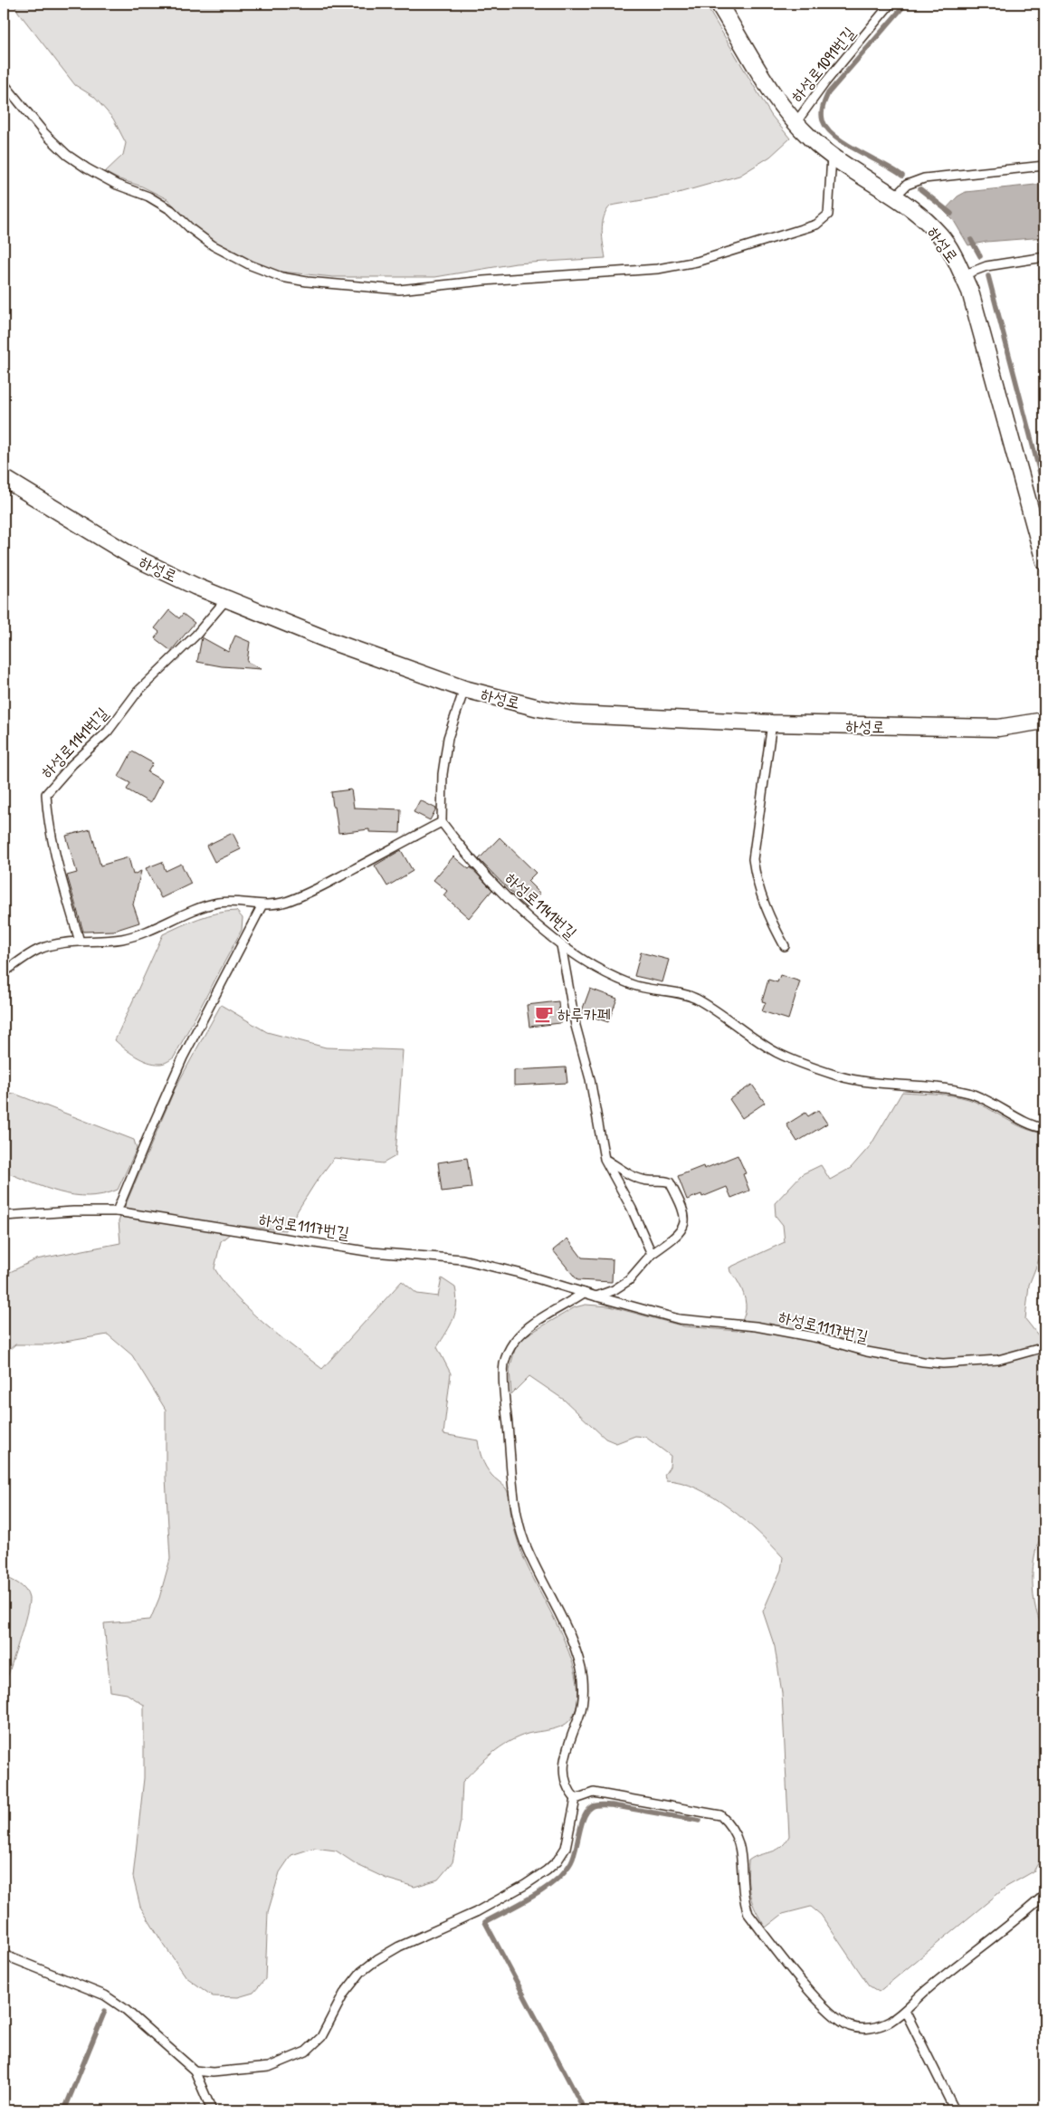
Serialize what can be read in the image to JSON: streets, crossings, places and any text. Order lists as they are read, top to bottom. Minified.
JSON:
{"streets":{"street":["하성로"],"lane":["하성로1091번길","하성로1141번길","하성로1117번길"]},"crossings":[["하성로1091번길","하성로"],["하성로","하성로1141번길"]],"places":{"cafe":["하루카페"]}}
